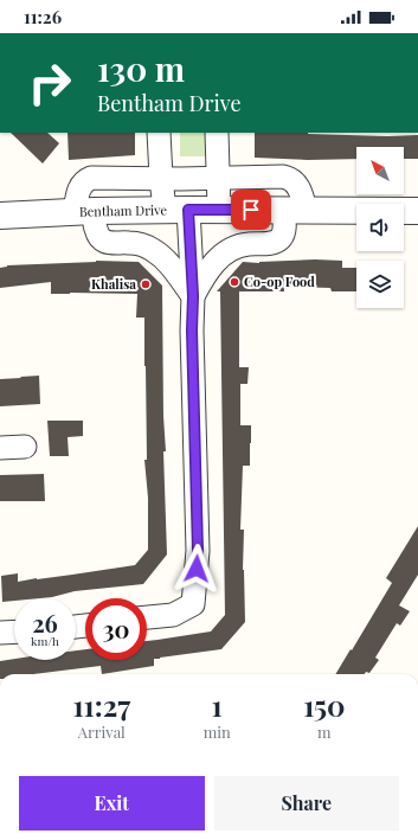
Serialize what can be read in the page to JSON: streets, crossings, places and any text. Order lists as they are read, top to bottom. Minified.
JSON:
{"streets":{"street":["Bentham Drive"]},"places":["Co-op Food","Khalisa"],"north":"top left","page":{"status":"11:26","turn":["130 m","Bentham Drive"],"speed":"26 km/h","limit":"30","eta":["11:27","Arrival","1","min","150","m"],"buttons":["Exit","Share"]}}
